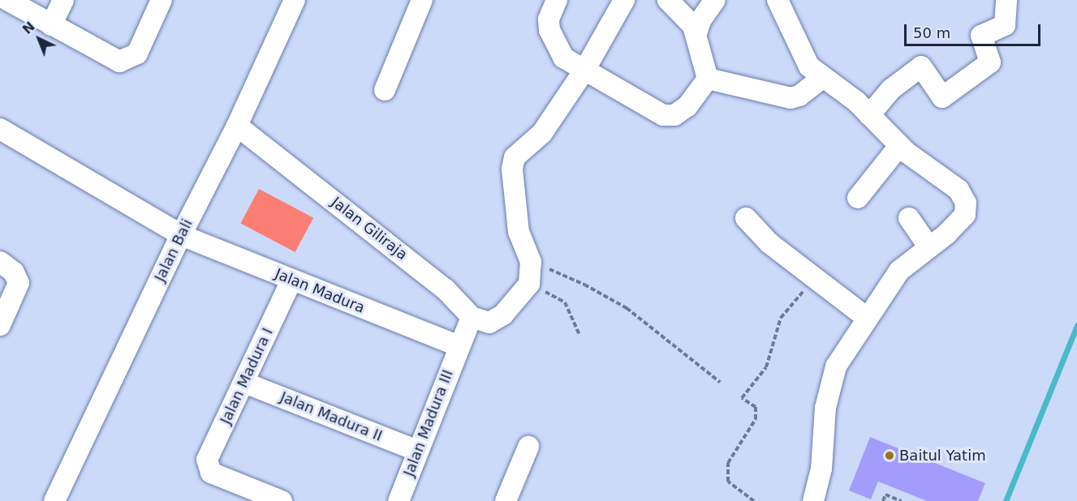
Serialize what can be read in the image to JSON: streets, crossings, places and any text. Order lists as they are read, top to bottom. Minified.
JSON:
{"streets":{"street":["Jalan Giliraja","Jalan Bali","Jalan Madura","Jalan Madura I","Jalan Madura II","Jalan Madura III"]},"crossings":[["Jalan Giliraja","Jalan Bali"],["Jalan Bali","Jalan Madura"],["Jalan Madura","Jalan Madura I"],["Jalan Madura","Jalan Madura III"],["Jalan Madura I","Jalan Madura II"],["Jalan Madura II","Jalan Madura III"]],"places":["Baitul Yatim"],"scale_bar":"50 m","north":"top left"}
